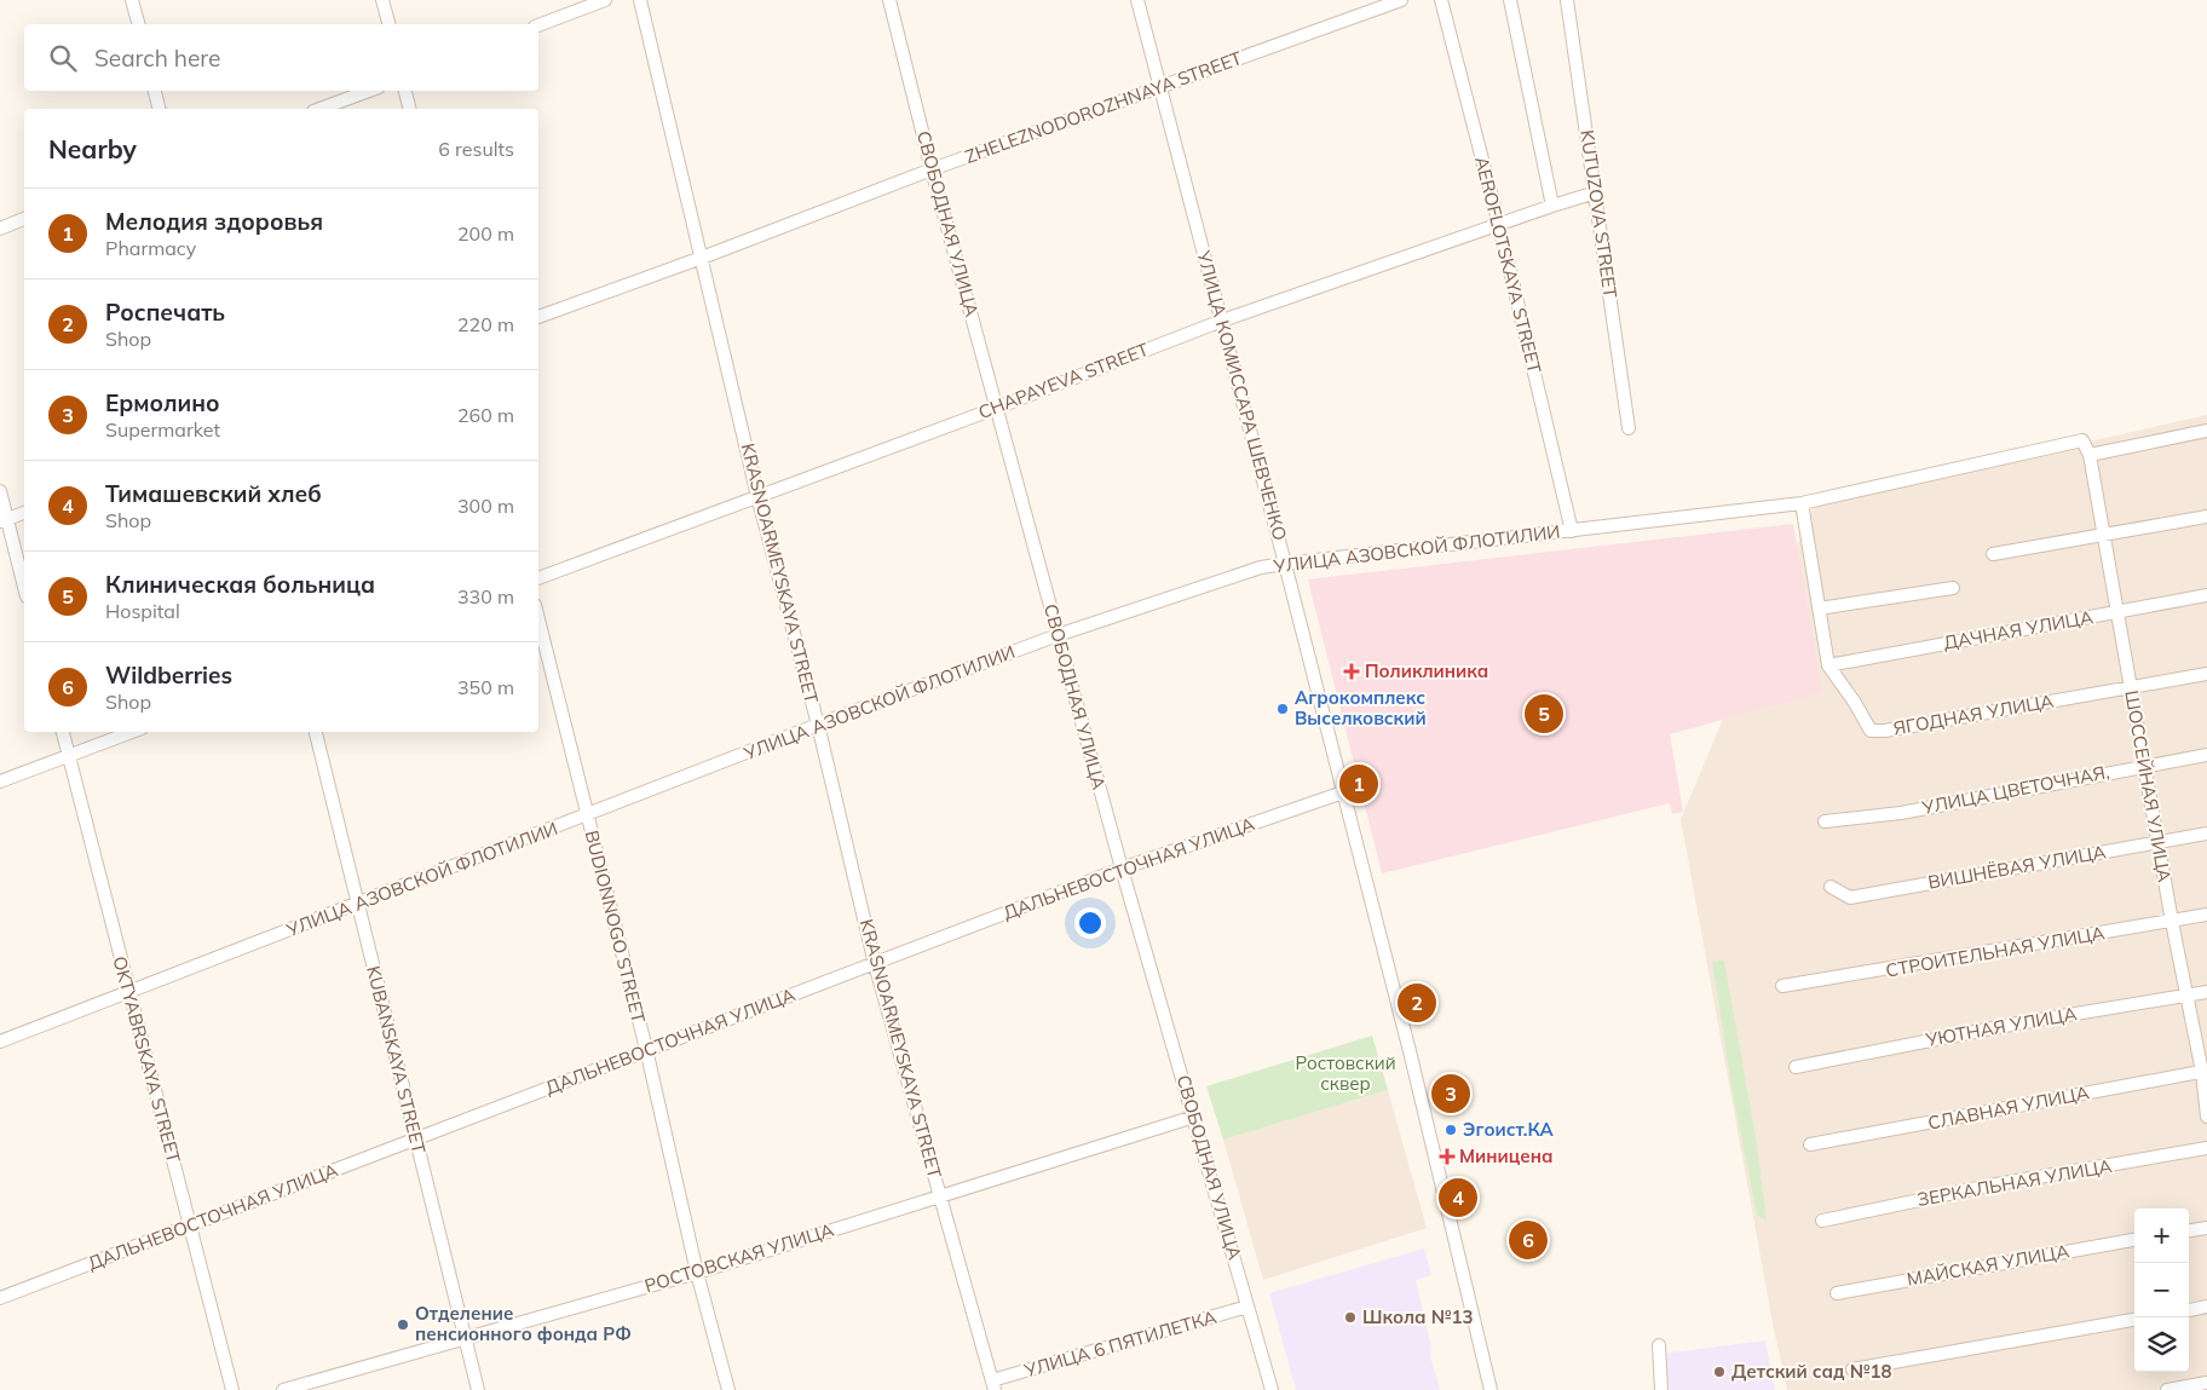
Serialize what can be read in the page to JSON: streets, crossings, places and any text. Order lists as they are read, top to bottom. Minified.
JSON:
{"streets":{"street":["ZHELEZNODOROZHNAYA STREET","KUTUZOVA STREET","СВОБОДНАЯ УЛИЦА","AEROFLOTSKAYA STREET","CHAPAYEVA STREET","УЛИЦА КОМИССАРА ШЕВЧЕНКО","УЛИЦА АЗОВСКОЙ ФЛОТИЛИИ","KRASNOARMEYSKAYA STREET","ДАЧНАЯ УЛИЦА","ЯГОДНАЯ УЛИЦА","ШОССЕЙНАЯ УЛИЦА","УЛИЦА ЦВЕТОЧНАЯ,","ВИШНЁВАЯ УЛИЦА","ДАЛЬНЕВОСТОЧНАЯ УЛИЦА","BUDIONNOGO STREET","СТРОИТЕЛЬНАЯ УЛИЦА","УЮТНАЯ УЛИЦА","OKTYABRSKAYA STREET","KUBANSKAYA STREET","СЛАВНАЯ УЛИЦА","ЗЕРКАЛЬНАЯ УЛИЦА","РОСТОВСКАЯ УЛИЦА","МАЙСКАЯ УЛИЦА","УЛИЦА 6 ПЯТИЛЕТКА"]},"crossings":[["ZHELEZNODOROZHNAYA STREET","СВОБОДНАЯ УЛИЦА"],["ZHELEZNODOROZHNAYA STREET","УЛИЦА КОМИССАРА ШЕВЧЕНКО"],["ZHELEZNODOROZHNAYA STREET","KRASNOARMEYSKAYA STREET"],["KUTUZOVA STREET","CHAPAYEVA STREET"],["СВОБОДНАЯ УЛИЦА","CHAPAYEVA STREET"],["СВОБОДНАЯ УЛИЦА","УЛИЦА АЗОВСКОЙ ФЛОТИЛИИ"],["СВОБОДНАЯ УЛИЦА","ДАЛЬНЕВОСТОЧНАЯ УЛИЦА"],["СВОБОДНАЯ УЛИЦА","РОСТОВСКАЯ УЛИЦА"],["СВОБОДНАЯ УЛИЦА","УЛИЦА 6 ПЯТИЛЕТКА"],["AEROFLOTSKAYA STREET","CHAPAYEVA STREET"],["AEROFLOTSKAYA STREET","УЛИЦА АЗОВСКОЙ ФЛОТИЛИИ"],["CHAPAYEVA STREET","УЛИЦА КОМИССАРА ШЕВЧЕНКО"],["CHAPAYEVA STREET","KRASNOARMEYSKAYA STREET"],["УЛИЦА КОМИССАРА ШЕВЧЕНКО","УЛИЦА АЗОВСКОЙ ФЛОТИЛИИ"],["УЛИЦА КОМИССАРА ШЕВЧЕНКО","ДАЛЬНЕВОСТОЧНАЯ УЛИЦА"],["УЛИЦА АЗОВСКОЙ ФЛОТИЛИИ","KRASNOARMEYSKAYA STREET"],["УЛИЦА АЗОВСКОЙ ФЛОТИЛИИ","ЯГОДНАЯ УЛИЦА"],["УЛИЦА АЗОВСКОЙ ФЛОТИЛИИ","BUDIONNOGO STREET"],["УЛИЦА АЗОВСКОЙ ФЛОТИЛИИ","OKTYABRSKAYA STREET"],["УЛИЦА АЗОВСКОЙ ФЛОТИЛИИ","KUBANSKAYA STREET"],["KRASNOARMEYSKAYA STREET","ДАЛЬНЕВОСТОЧНАЯ УЛИЦА"],["KRASNOARMEYSKAYA STREET","РОСТОВСКАЯ УЛИЦА"],["KRASNOARMEYSKAYA STREET","УЛИЦА 6 ПЯТИЛЕТКА"],["ДАЧНАЯ УЛИЦА","ЯГОДНАЯ УЛИЦА"],["ДАЧНАЯ УЛИЦА","ШОССЕЙНАЯ УЛИЦА"],["ЯГОДНАЯ УЛИЦА","ШОССЕЙНАЯ УЛИЦА"],["ШОССЕЙНАЯ УЛИЦА","УЛИЦА ЦВЕТОЧНАЯ,"],["ШОССЕЙНАЯ УЛИЦА","ВИШНЁВАЯ УЛИЦА"],["ШОССЕЙНАЯ УЛИЦА","СТРОИТЕЛЬНАЯ УЛИЦА"],["ШОССЕЙНАЯ УЛИЦА","УЮТНАЯ УЛИЦА"],["ШОССЕЙНАЯ УЛИЦА","СЛАВНАЯ УЛИЦА"],["ДАЛЬНЕВОСТОЧНАЯ УЛИЦА","BUDIONNOGO STREET"],["ДАЛЬНЕВОСТОЧНАЯ УЛИЦА","OKTYABRSKAYA STREET"],["ДАЛЬНЕВОСТОЧНАЯ УЛИЦА","KUBANSKAYA STREET"],["BUDIONNOGO STREET","РОСТОВСКАЯ УЛИЦА"],["KUBANSKAYA STREET","РОСТОВСКАЯ УЛИЦА"]],"parks":["Ростовский сквер"],"places":{"health":["Поликлиника","Миницена"],"other":["Агрокомплекс Выселковский","Эгоист.КА","Школа №13","Отделение пенсионного фонда РФ","Детский сад №18"]},"page":{"search":"Search here","heading":["Nearby","6 results"],"list":[{"mark":"1","name":"Мелодия здоровья","note":"Pharmacy","value":"200 m"},{"mark":"2","name":"Роспечать","note":"Shop","value":"220 m"},{"mark":"3","name":"Ермолино","note":"Supermarket","value":"260 m"},{"mark":"4","name":"Тимашевский хлеб","note":"Shop","value":"300 m"},{"mark":"5","name":"Клиническая больница","note":"Hospital","value":"330 m"},{"mark":"6","name":"Wildberries","note":"Shop","value":"350 m"}],"pins":["5","1","2","3","4","6"],"map_buttons":["+","−"]}}
